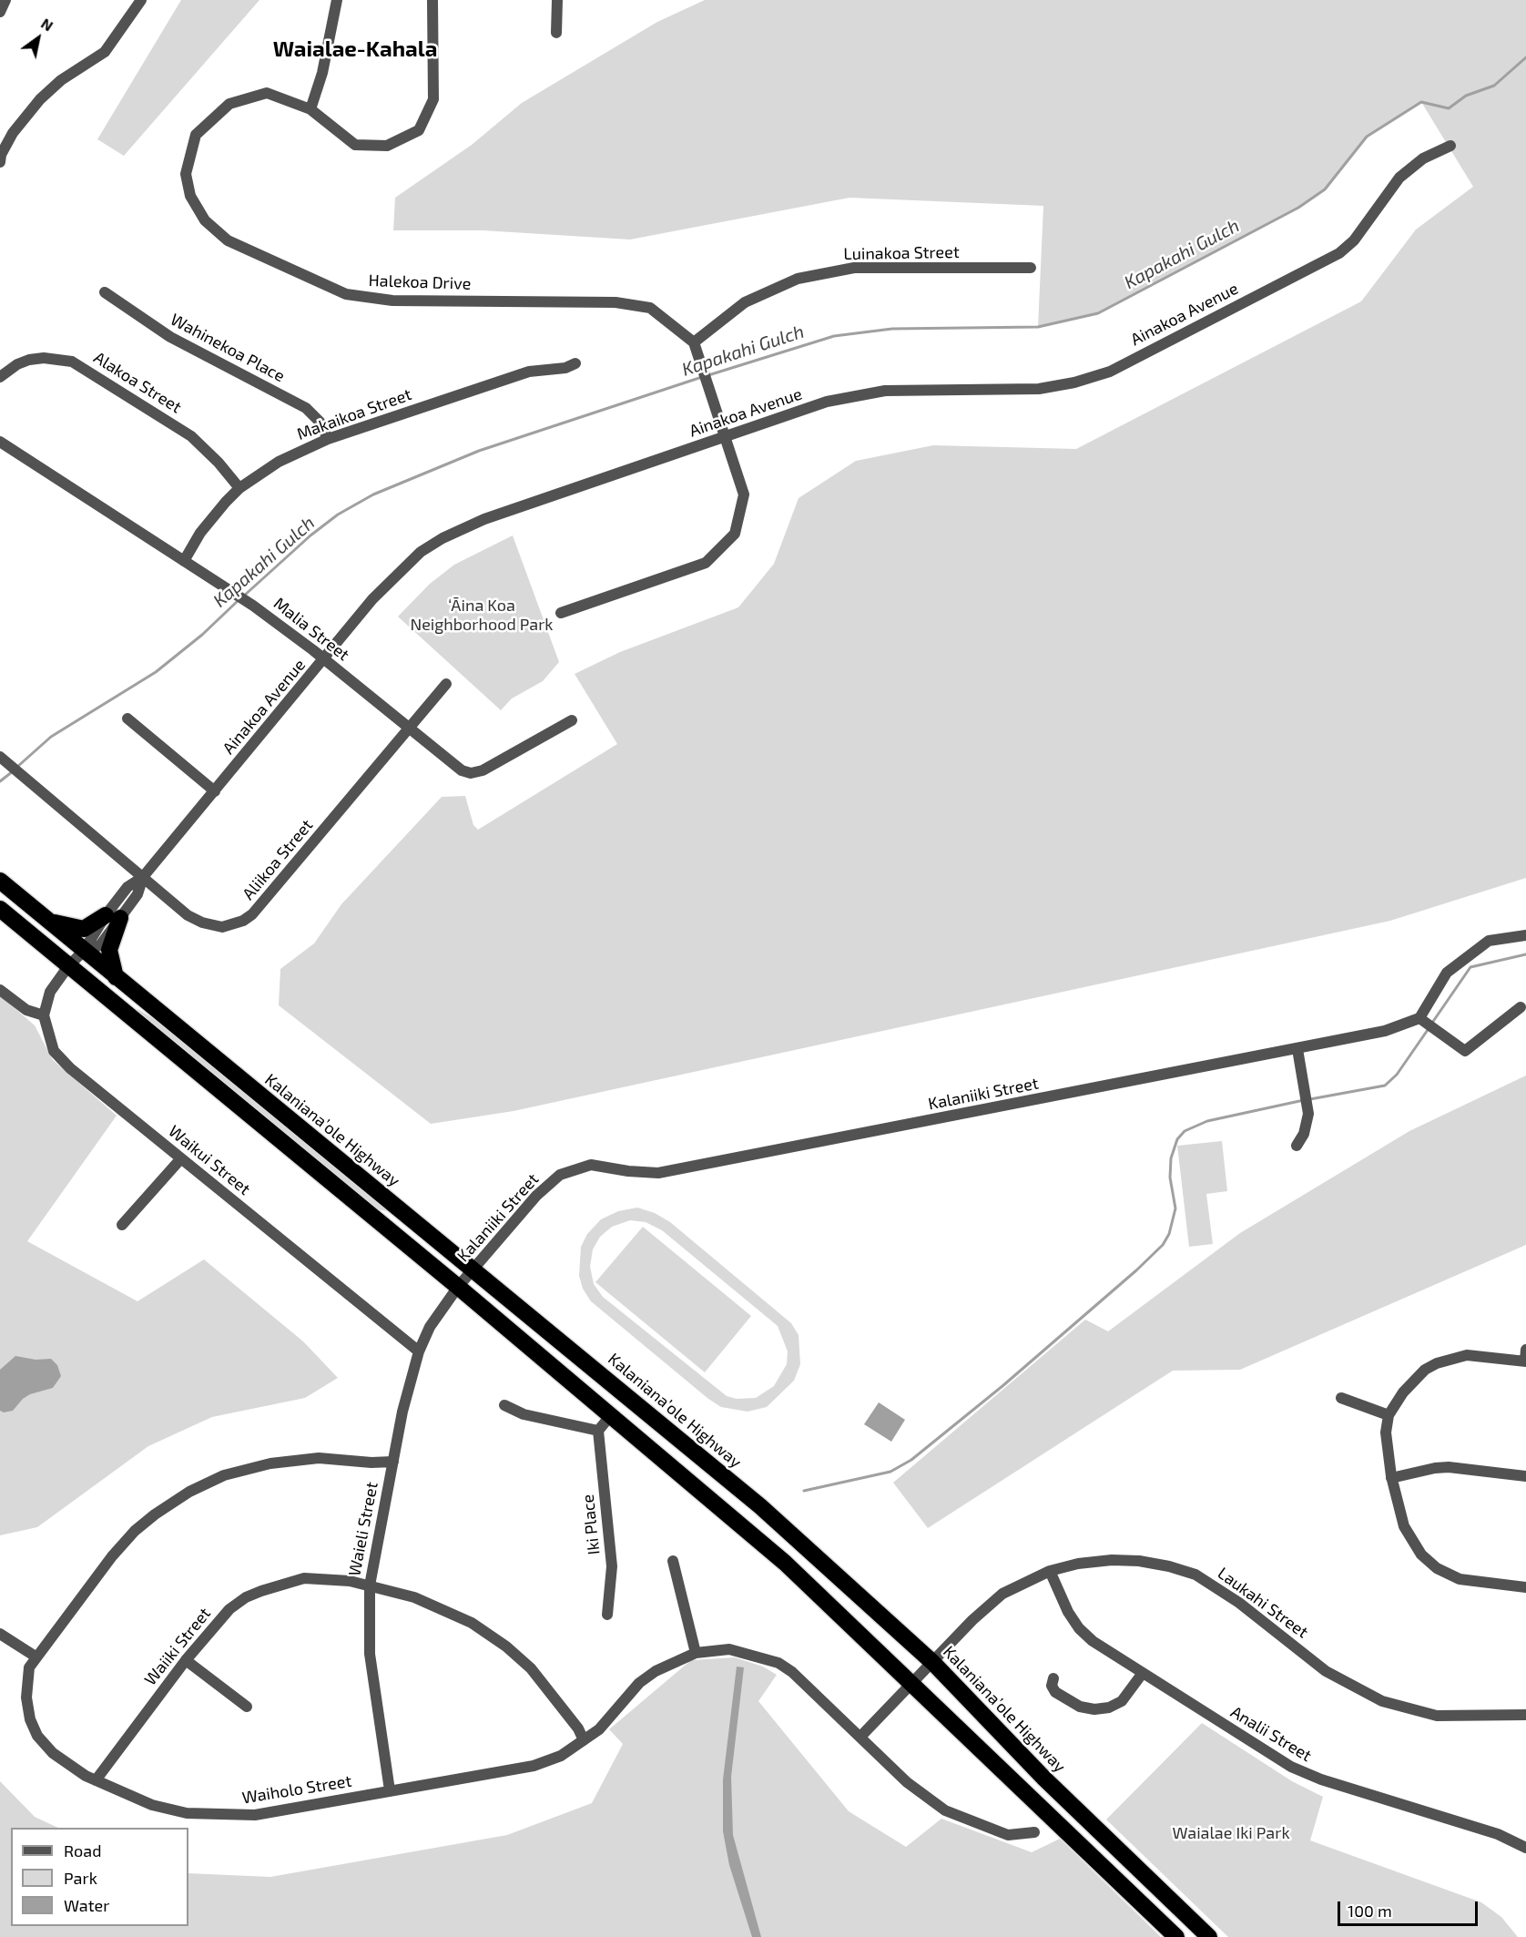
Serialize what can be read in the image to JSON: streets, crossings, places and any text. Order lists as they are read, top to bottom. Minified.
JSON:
{"streets":{"highway":["Kalaniana’ole Highway"],"street":["Luinakoa Street","Halekoa Drive","Ainakoa Avenue","Wahinekoa Place","Alakoa Street","Makaikoa Street","Malia Street","Aliikoa Street","Kalaniiki Street","Waikui Street","Iki Place","Waieli Street","Laukahi Street","Waiiki Street","Analii Street","Waiholo Street"]},"crossings":[["Luinakoa Street","Halekoa Drive"],["Ainakoa Avenue","Malia Street"],["Ainakoa Avenue","Aliikoa Street"],["Ainakoa Avenue","Kalaniana’ole Highway"],["Wahinekoa Place","Makaikoa Street"],["Alakoa Street","Makaikoa Street"],["Makaikoa Street","Malia Street"],["Malia Street","Aliikoa Street"],["Kalaniiki Street","Kalaniana’ole Highway"],["Kalaniiki Street","Waieli Street"],["Kalaniana’ole Highway","Laukahi Street"],["Waikui Street","Waieli Street"],["Waieli Street","Waiiki Street"],["Waieli Street","Waiholo Street"],["Laukahi Street","Analii Street"],["Waiiki Street","Waiholo Street"]],"districts":["Waialae-Kahala"],"water":["Kapakahi Gulch"],"parks":["‘Āina Koa Neighborhood Park","Waialae Iki Park"],"legend":["Road","Park","Water"],"scale_bar":"100 m","north":"top right"}
